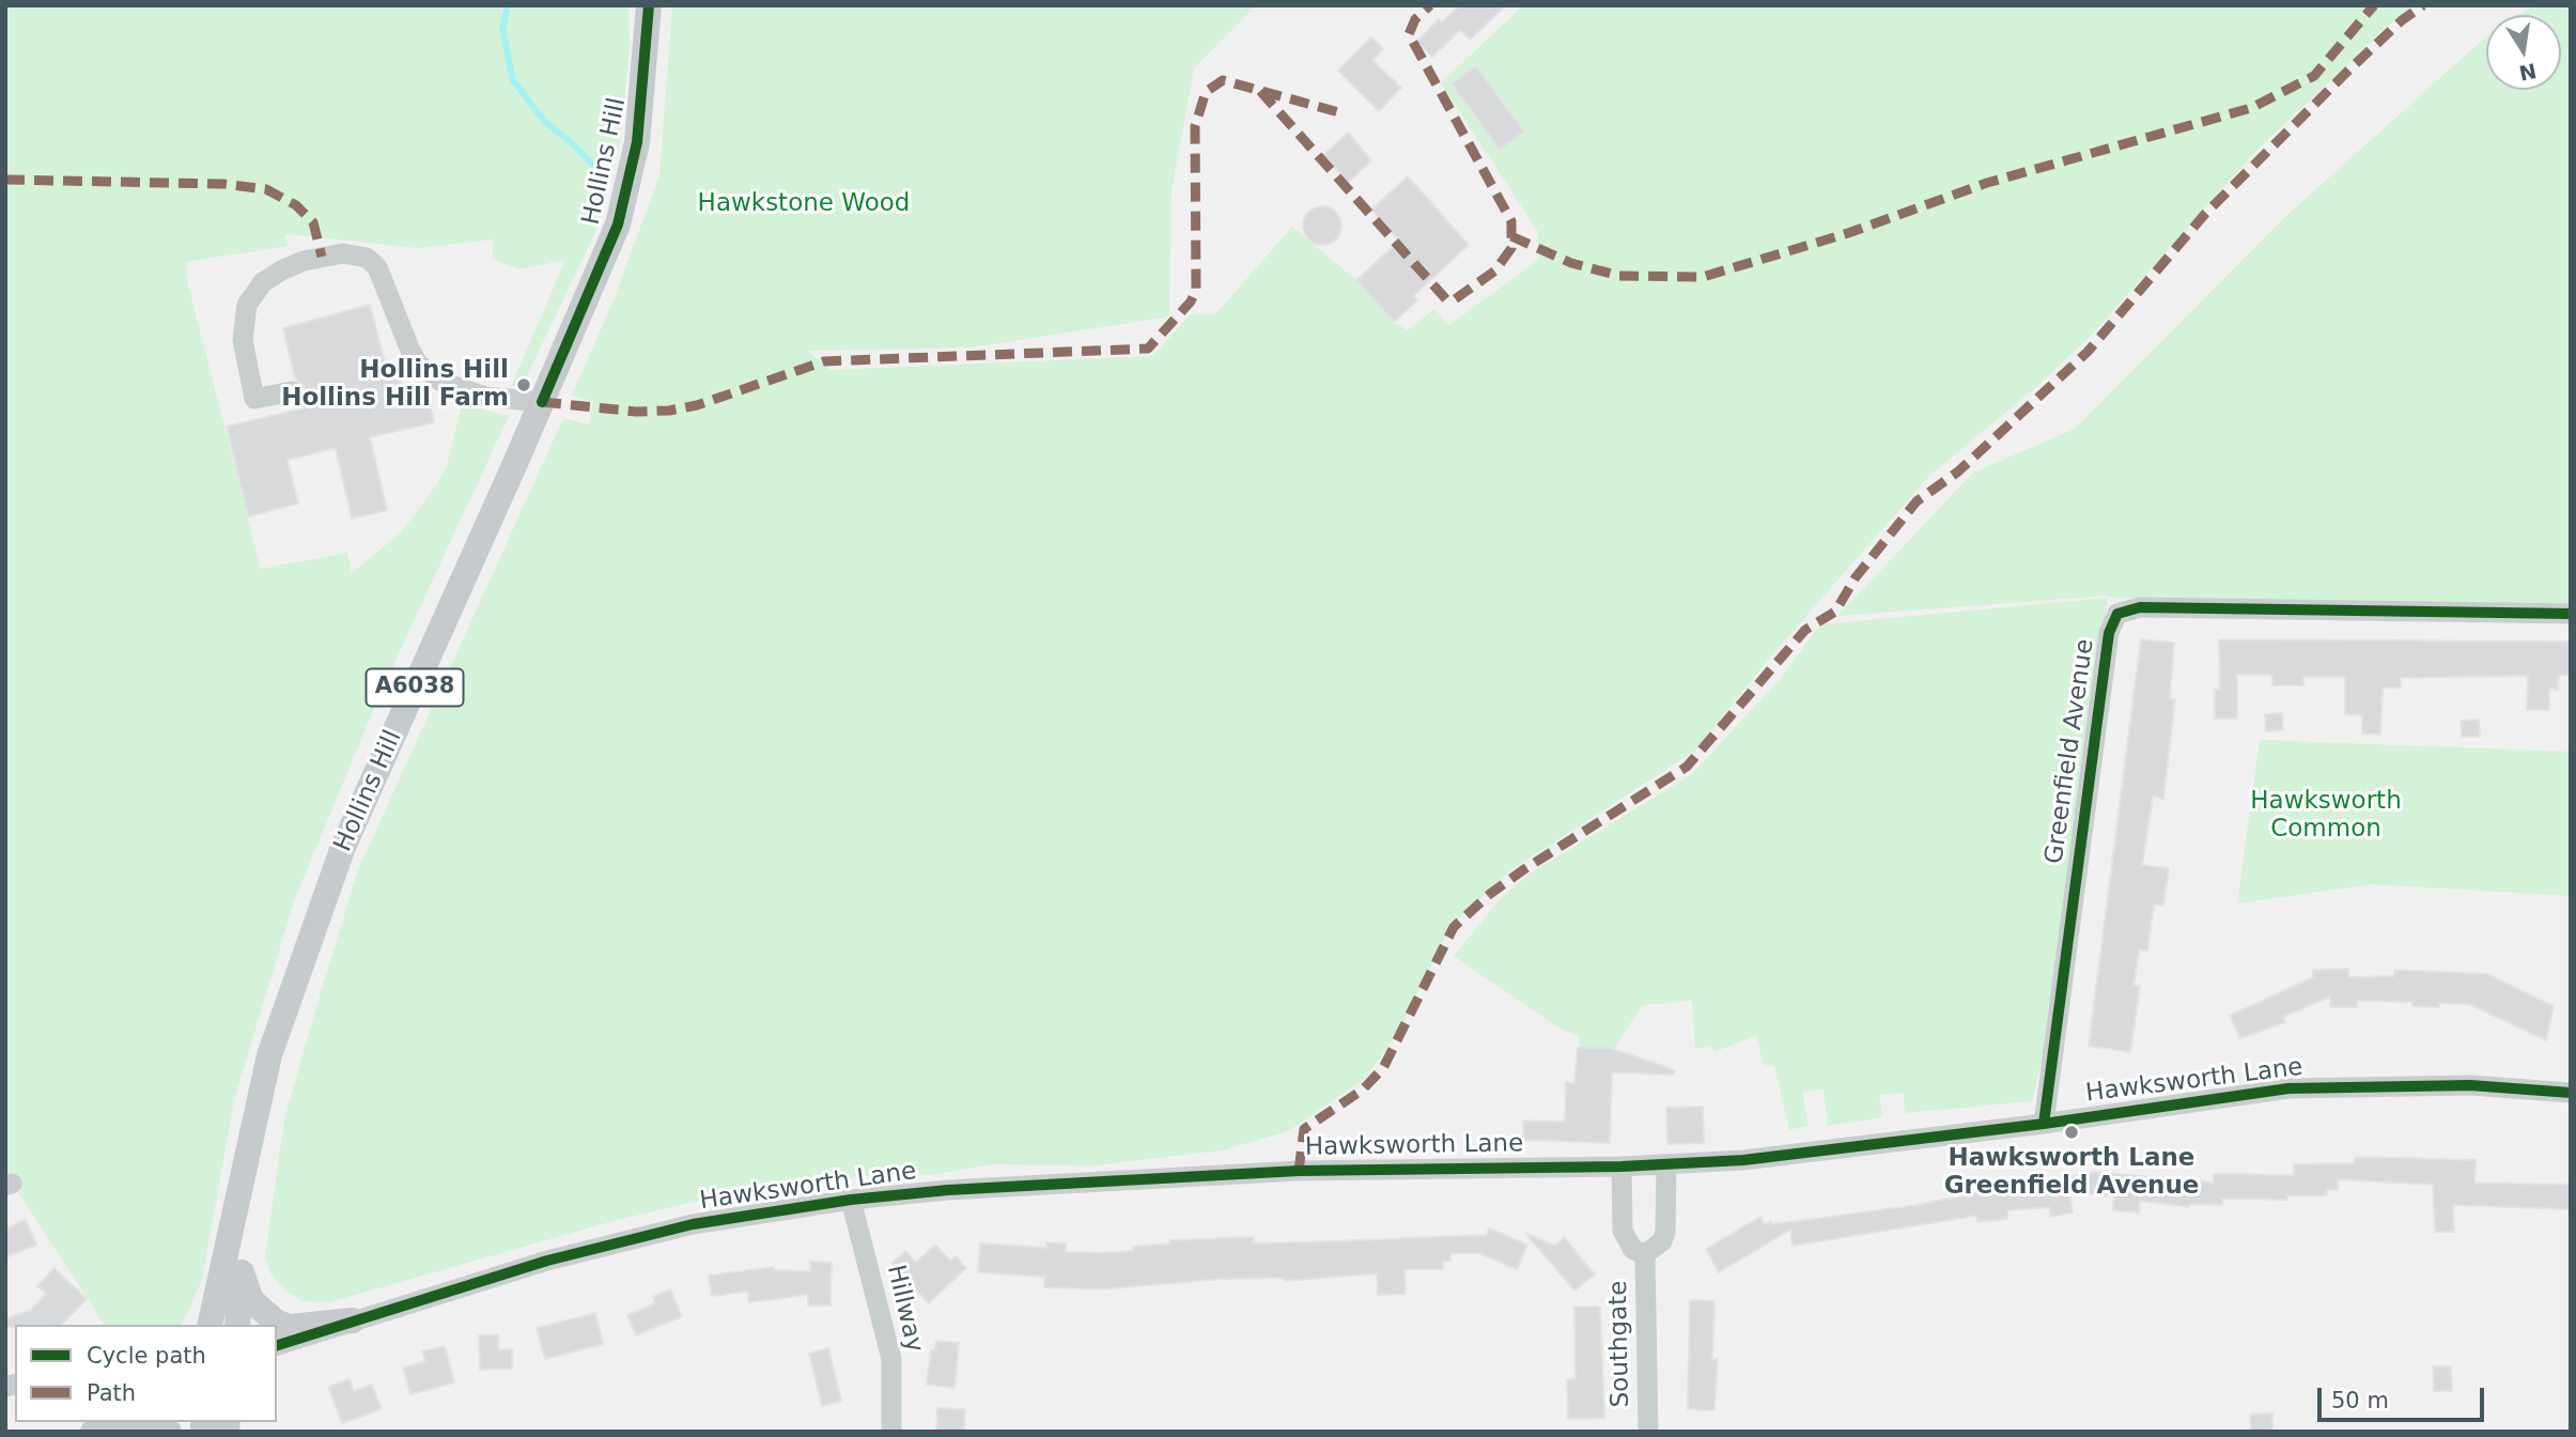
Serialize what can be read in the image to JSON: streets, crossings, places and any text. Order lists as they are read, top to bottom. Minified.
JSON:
{"streets":{"main road":["Hollins Hill","A6038"],"street":["Greenfield Avenue","Hawksworth Lane","Hillway","Southgate"]},"crossings":[["Greenfield Avenue","Hawksworth Lane"],["Hawksworth Lane","Hillway"],["Hawksworth Lane","Southgate"]],"parks":["Hawkstone Wood","Hawksworth Common"],"places":["Hollins Hill Hollins Hill Farm","Hawksworth Lane Greenfield Avenue"],"legend":["Cycle path","Path"],"scale_bar":"50 m","north":"bottom"}
